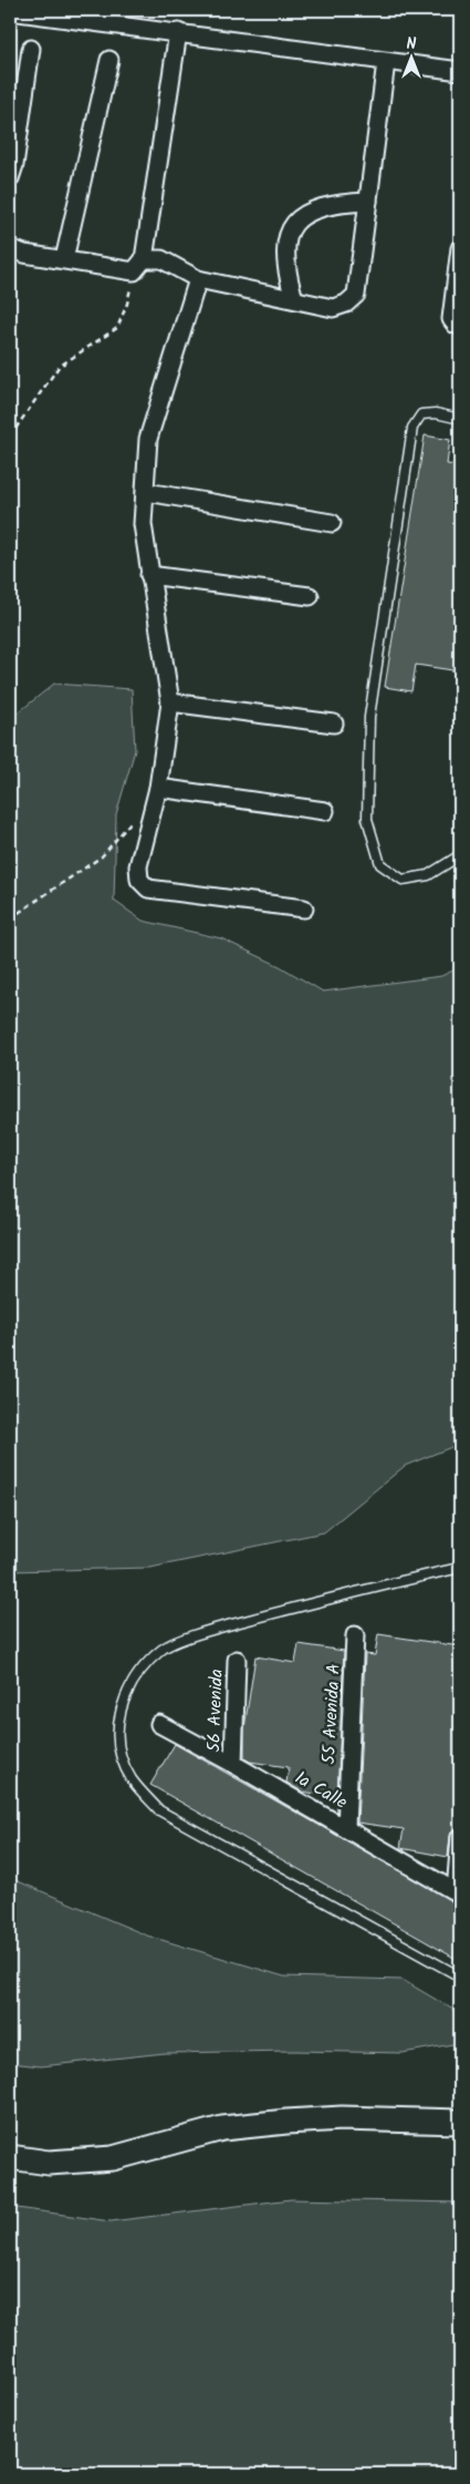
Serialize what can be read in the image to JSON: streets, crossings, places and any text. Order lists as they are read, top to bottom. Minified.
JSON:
{"streets":{"street":["56 Avenida","55 Avenida A","1a Calle"]},"crossings":[["56 Avenida","1a Calle"],["55 Avenida A","1a Calle"]],"north":"top"}
